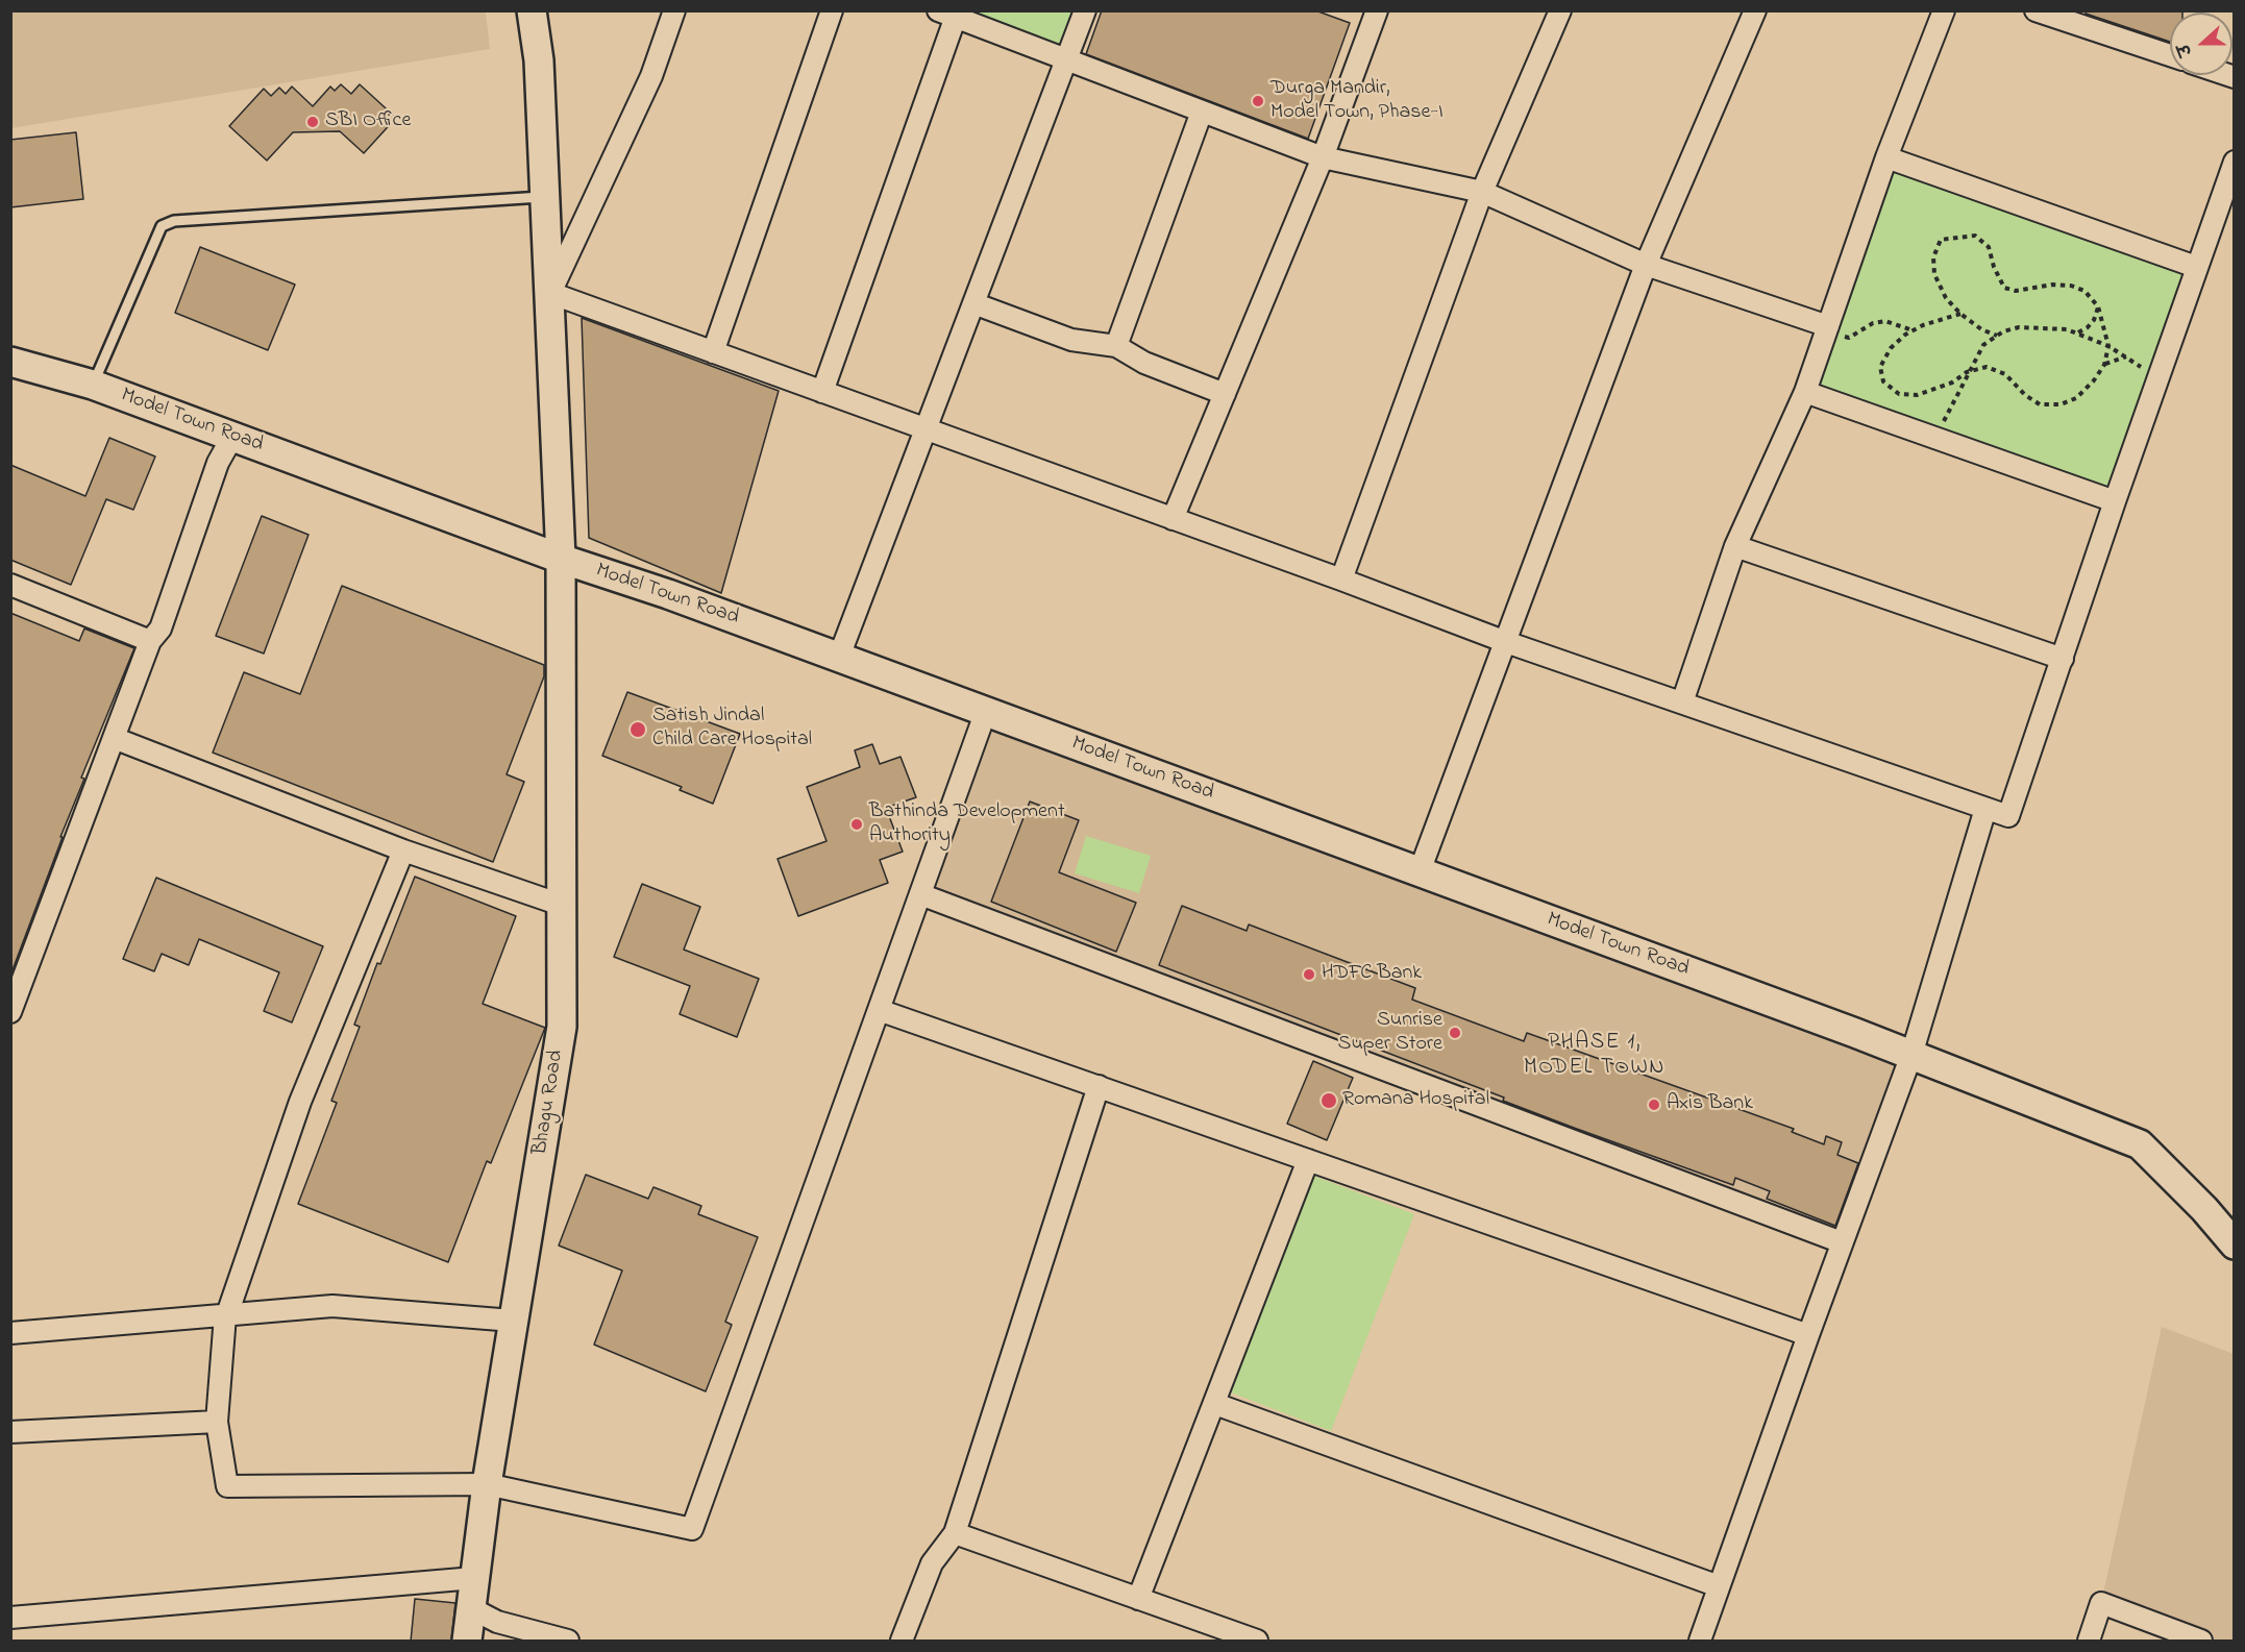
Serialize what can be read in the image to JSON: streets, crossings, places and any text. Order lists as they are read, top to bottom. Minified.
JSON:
{"streets":{"main road":["Model Town Road","Bhagu Road"]},"crossings":[["Model Town Road","Bhagu Road"]],"districts":["PHASE 1, MODEL TOWN"],"places":["Durga Mandir, Model Town, Phase-I","SBI Office","Satish Jindal Child Care Hospital","Bathinda Development Authority","HDFC Bank","Sunrise Super Store","Romana Hospital","Axis Bank"],"north":"left"}
